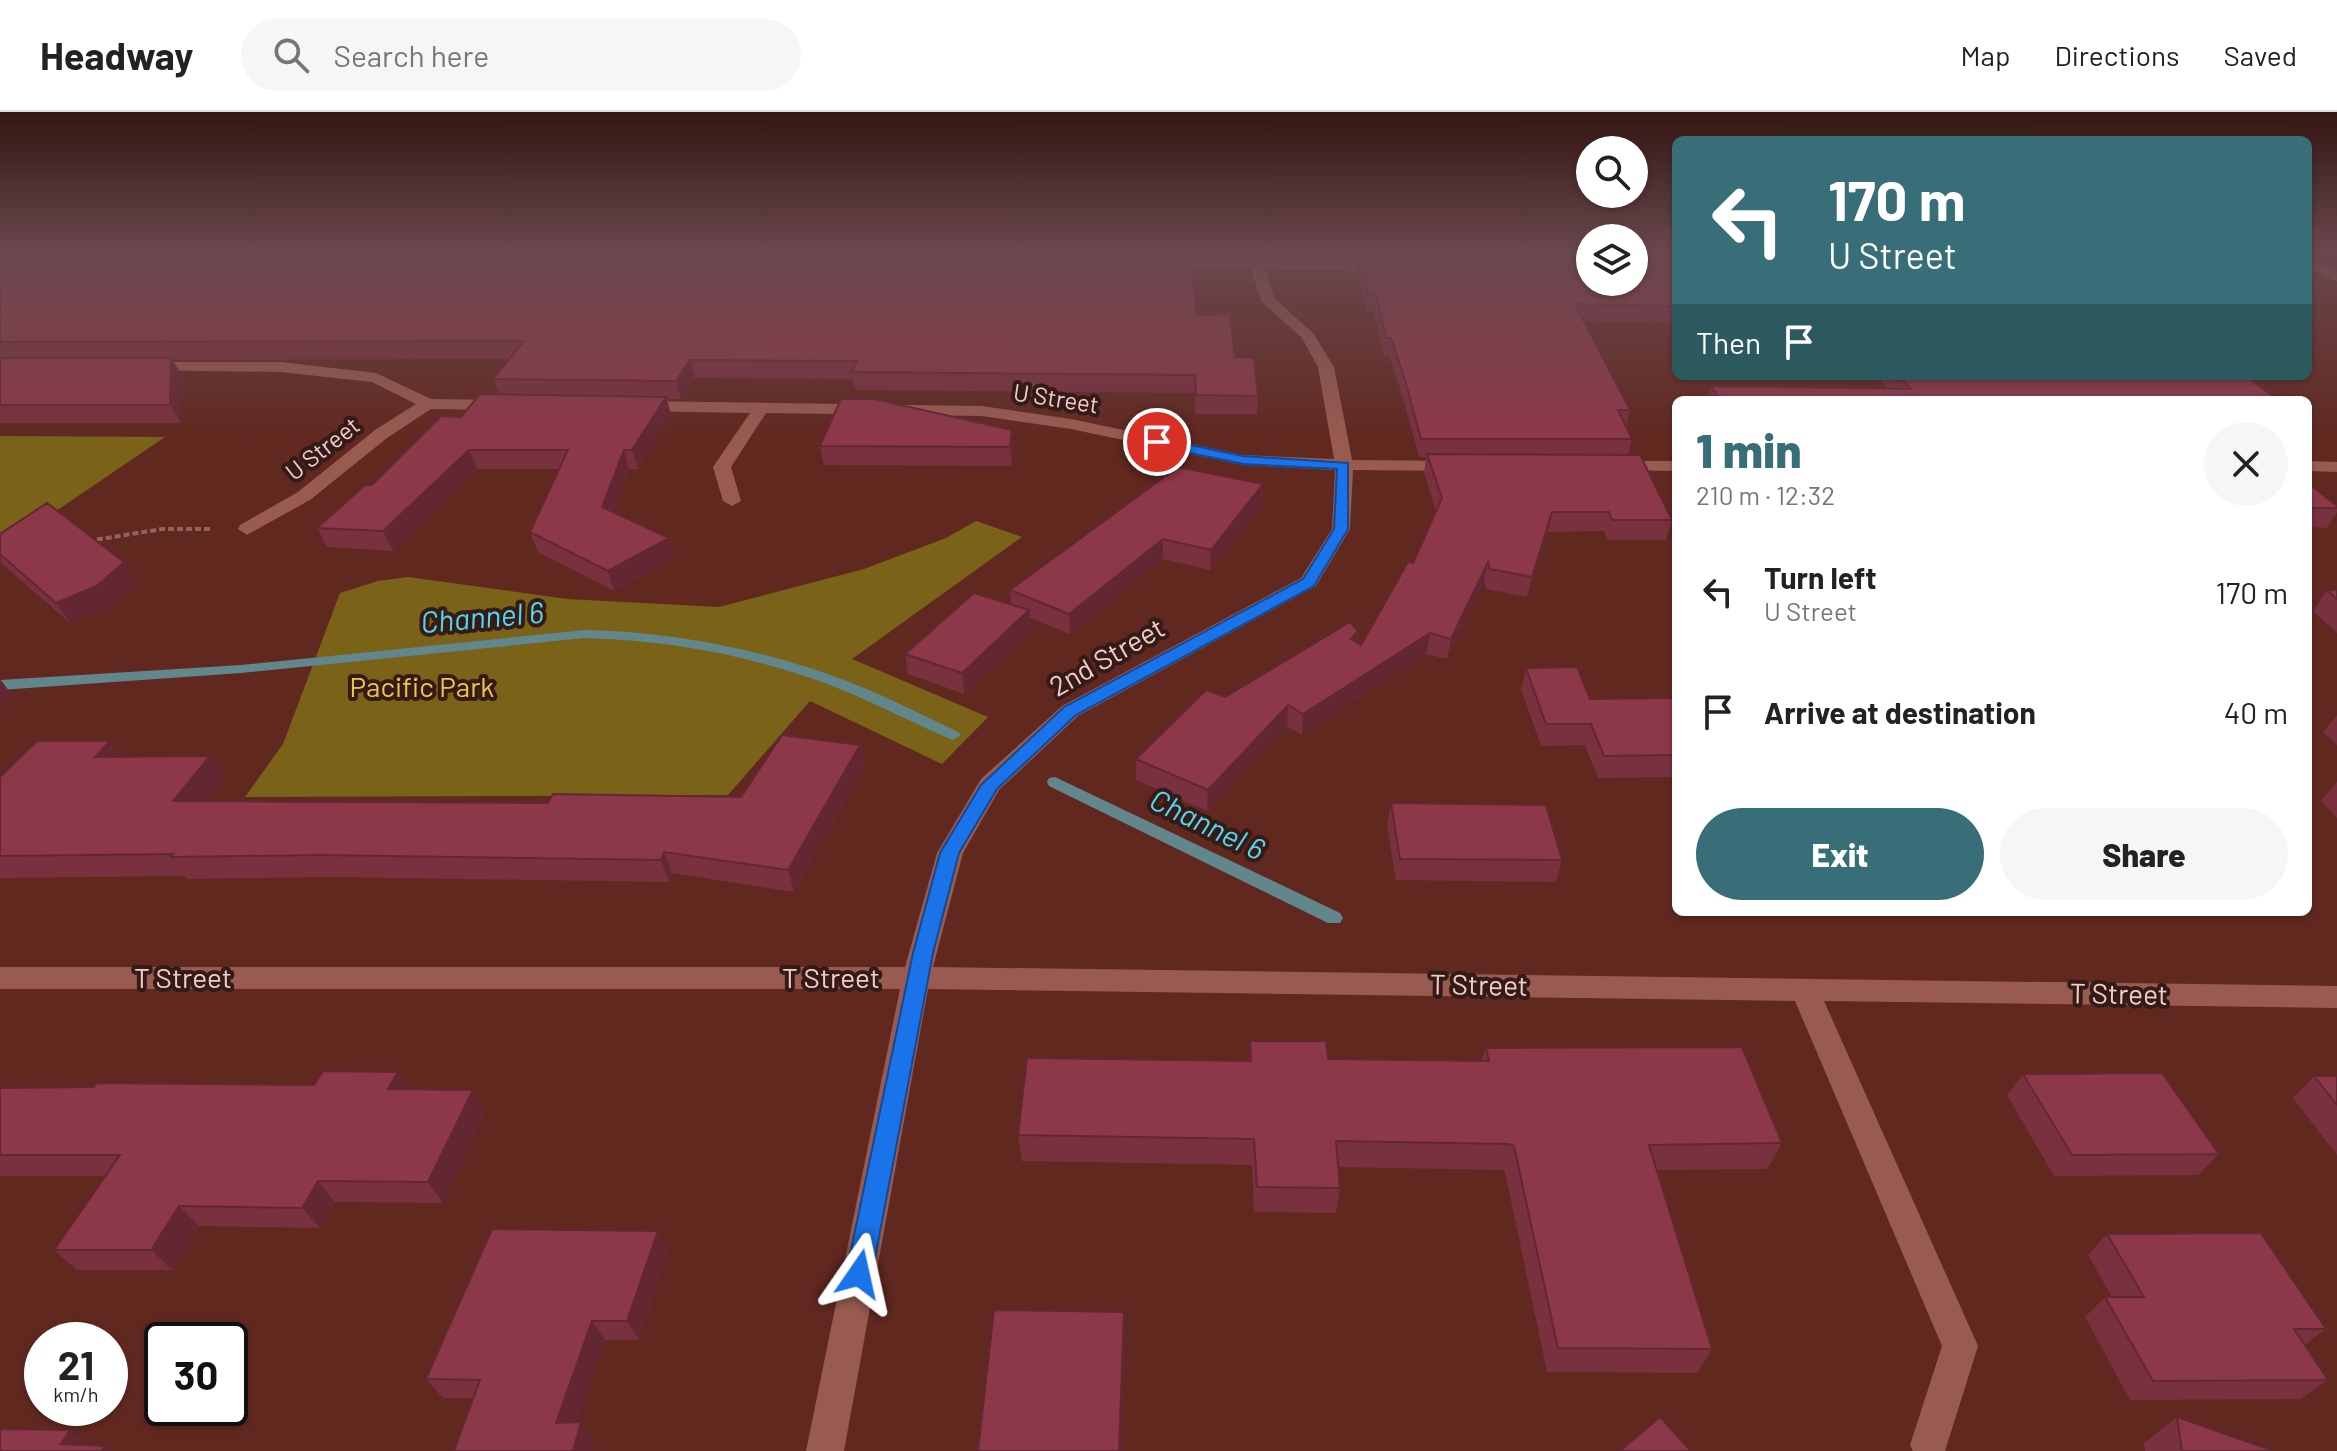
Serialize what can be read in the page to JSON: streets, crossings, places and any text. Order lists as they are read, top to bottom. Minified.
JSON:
{"streets":{"street":["U Street","2nd Street","T Street"]},"crossings":[["U Street","2nd Street"],["2nd Street","T Street"]],"water":["Channel 6"],"parks":["Pacific Park"],"page":{"header":"Headway","search":"Search here","nav":["Map","Directions","Saved"],"turn":["170 m","U Street"],"then":"Then","heading":["1 min","210 m · 12:32"],"list":[{"name":"Turn left","note":"U Street","value":"170 m"},{"name":"Arrive at destination","value":"40 m"}],"buttons":["Exit","Share"],"speed":"21 km/h","limit":"30"}}
